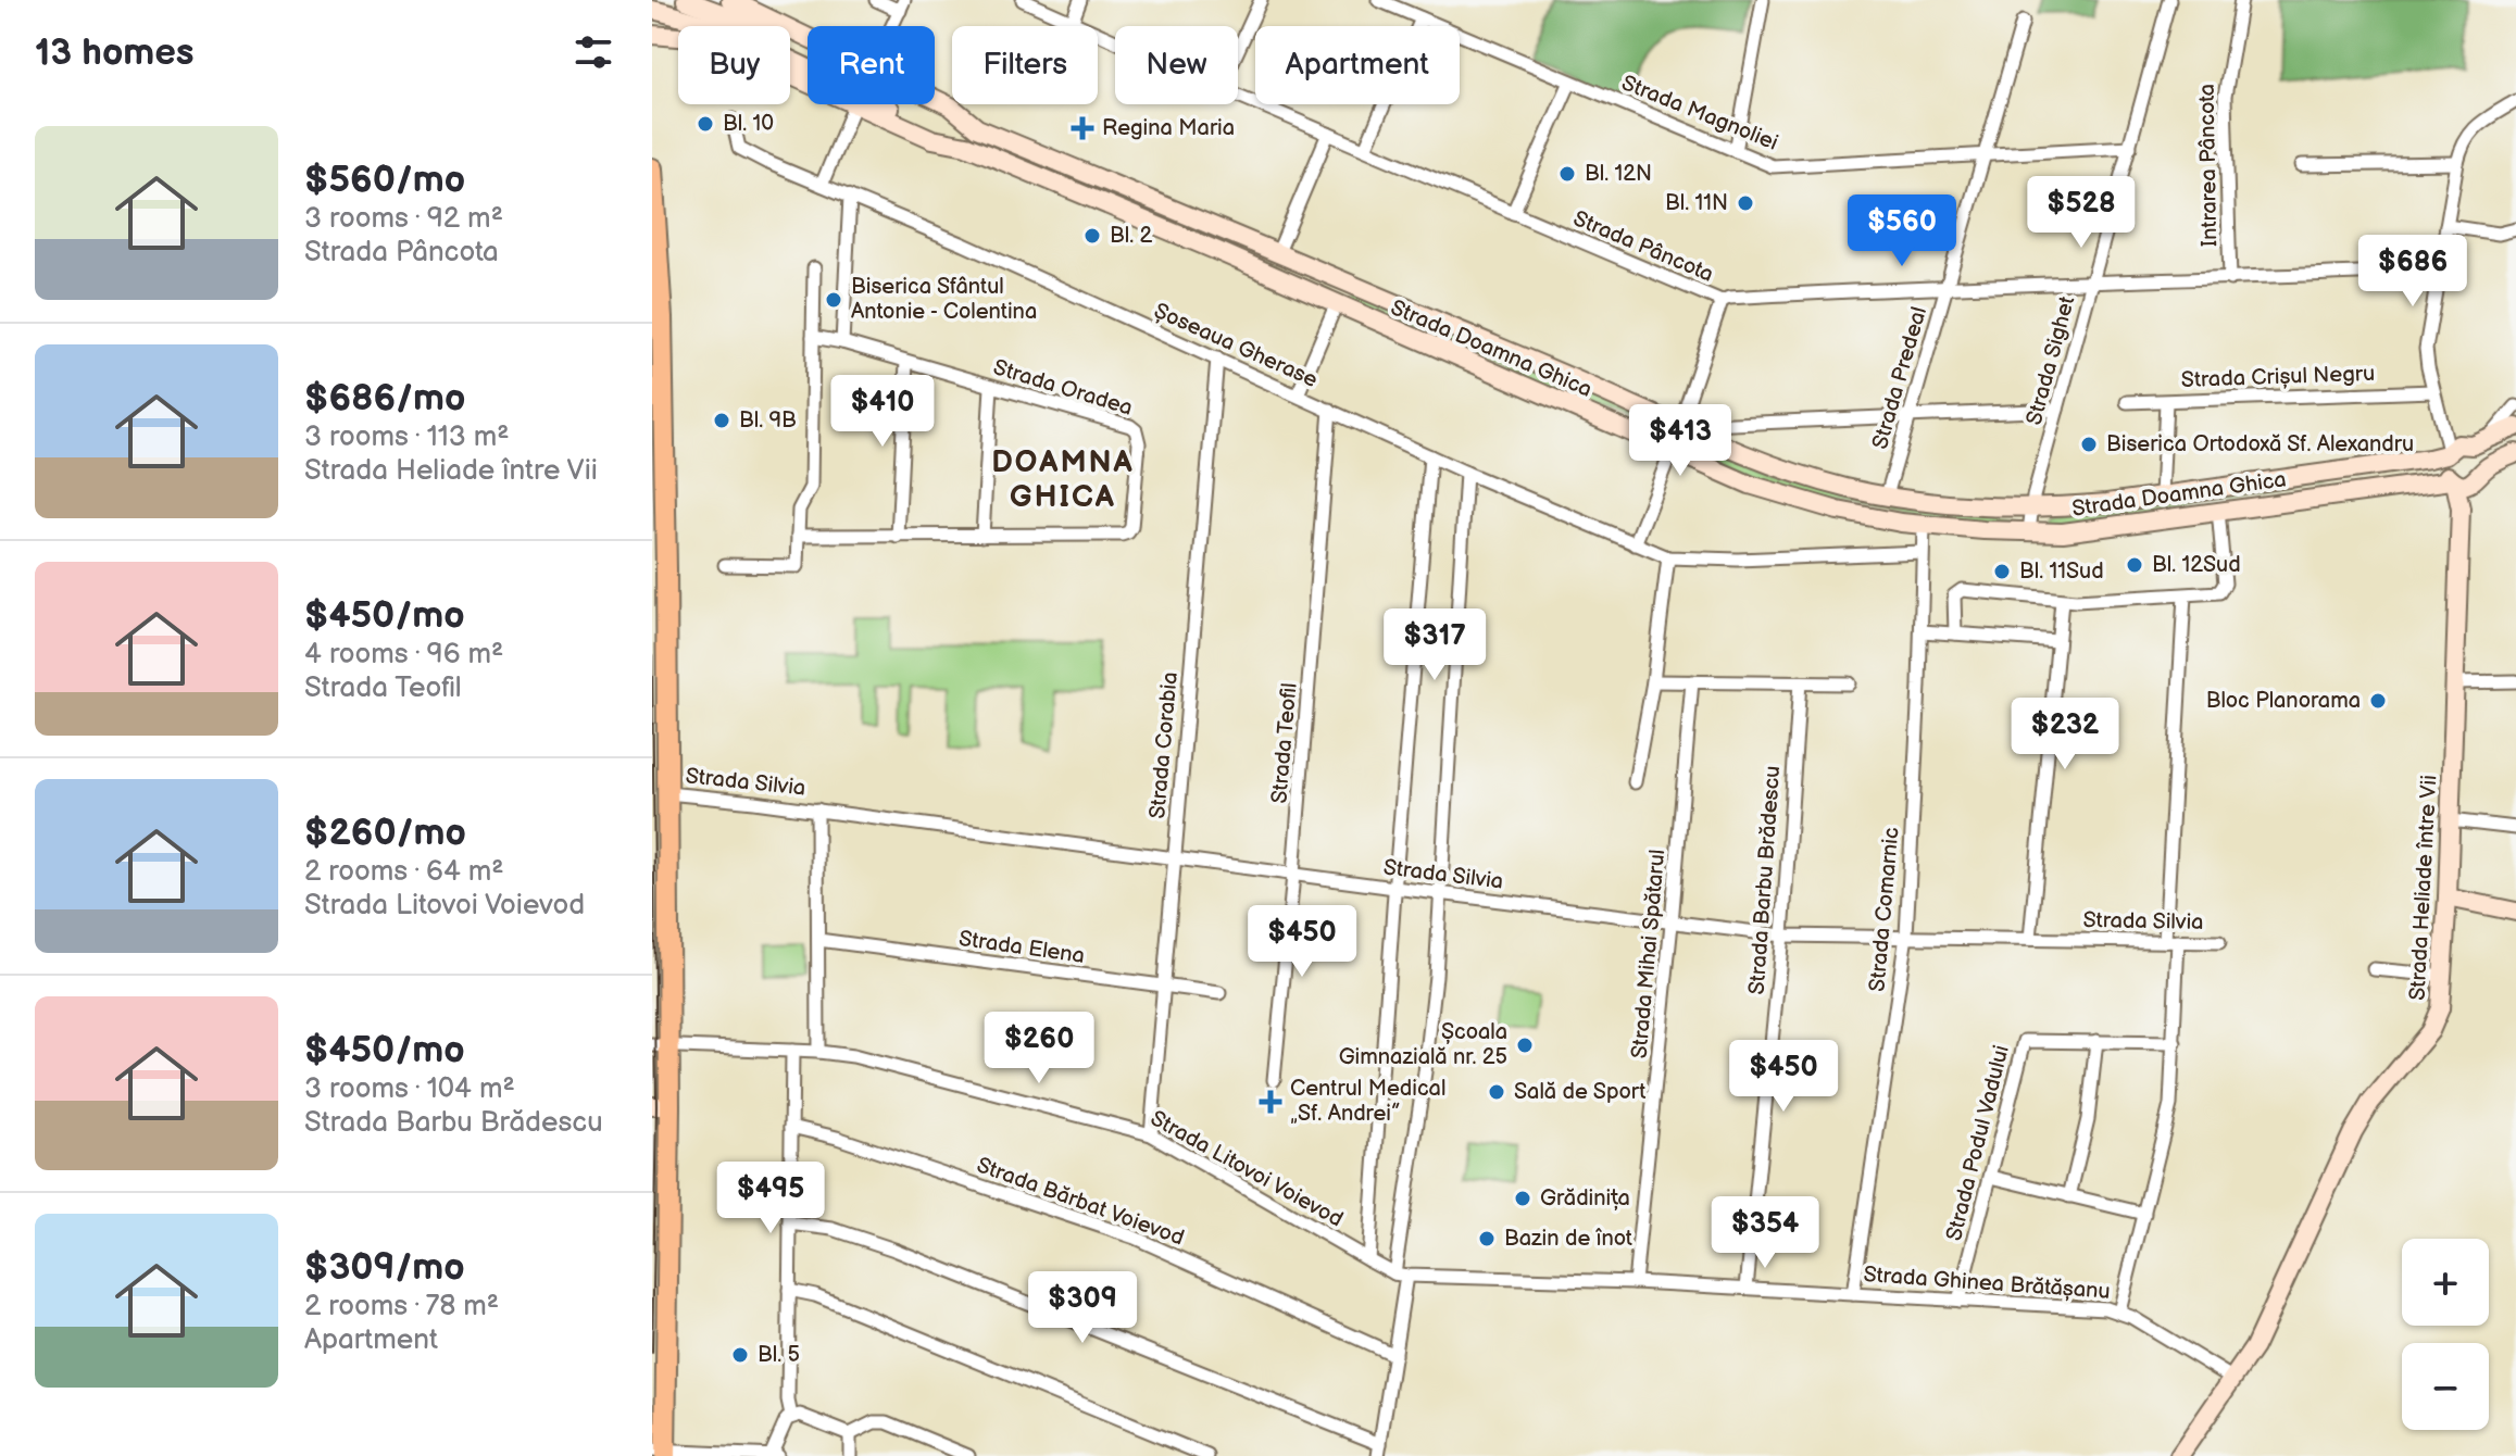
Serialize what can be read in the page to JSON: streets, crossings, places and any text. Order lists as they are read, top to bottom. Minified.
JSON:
{"streets":{"main road":["Strada Doamna Ghica","Strada Heliade între Vii"],"street":["Strada Magnoliei","Intrarea Pâncota","Strada Pâncota","Șoseaua Gherase","Strada Sighet","Strada Crișul Negru","Strada Predeal","Strada Oradea","Strada Teofil","Strada Corabia","Strada Silvia","Strada Barbu Brădescu","Strada Comarnic","Strada Elena","Strada Mihai Spătarul","Strada Podul Vadului","Strada Litovoi Voievod","Strada Bărbat Voievod","Strada Ghinea Brătășanu"]},"crossings":[["Strada Magnoliei","Strada Sighet"],["Strada Magnoliei","Strada Predeal"],["Intrarea Pâncota","Strada Pâncota"],["Strada Pâncota","Strada Sighet"],["Strada Pâncota","Strada Predeal"],["Șoseaua Gherase","Strada Teofil"],["Șoseaua Gherase","Strada Corabia"],["Șoseaua Gherase","Strada Comarnic"],["Strada Doamna Ghica","Strada Sighet"],["Strada Doamna Ghica","Strada Crișul Negru"],["Strada Doamna Ghica","Strada Predeal"],["Strada Doamna Ghica","Strada Heliade între Vii"],["Strada Doamna Ghica","Strada Comarnic"],["Strada Teofil","Strada Silvia"],["Strada Corabia","Strada Silvia"],["Strada Corabia","Strada Elena"],["Strada Corabia","Strada Litovoi Voievod"],["Strada Silvia","Strada Barbu Brădescu"],["Strada Silvia","Strada Comarnic"],["Strada Silvia","Strada Mihai Spătarul"],["Strada Barbu Brădescu","Strada Ghinea Brătășanu"],["Strada Heliade între Vii","Strada Ghinea Brătășanu"],["Strada Comarnic","Strada Ghinea Brătășanu"],["Strada Mihai Spătarul","Strada Ghinea Brătășanu"],["Strada Podul Vadului","Strada Ghinea Brătășanu"],["Strada Litovoi Voievod","Strada Ghinea Brătășanu"]],"districts":["DOAMNA GHICA"],"places":{"other":["Bl. 10","Bl. 12N","Bl. 11N","Bl. 2","Biserica Sfântul Antonie - Colentina","Bl. 9B","Biserica Ortodoxă Sf. Alexandru","Bl. 12Sud","Bl. 11Sud","Bloc Planorama","Școala Gimnazială nr. 25","Sală de Sport","Grădinița","Bazin de înot","Bl. 5"],"health":["Regina Maria","Centrul Medical „Sf. Andrei”"]},"page":{"heading":"13 homes","chip":["Buy","Rent","Filters","New","Apartment"],"list":[{"name":"$560/mo","note":"3 rooms · 92 m² · Strada Pâncota"},{"name":"$686/mo","note":"3 rooms · 113 m² · Strada Heliade între Vii"},{"name":"$450/mo","note":"4 rooms · 96 m² · Strada Teofil"},{"name":"$260/mo","note":"2 rooms · 64 m² · Strada Litovoi Voievod"},{"name":"$450/mo","note":"3 rooms · 104 m² · Strada Barbu Brădescu"},{"name":"$309/mo","note":"2 rooms · 78 m² · Apartment"}],"price":["$528","$560","$686","$410","$413","$317","$232","$450","$260","$450","$495","$354","$309"],"map_buttons":["+","−"]}}
